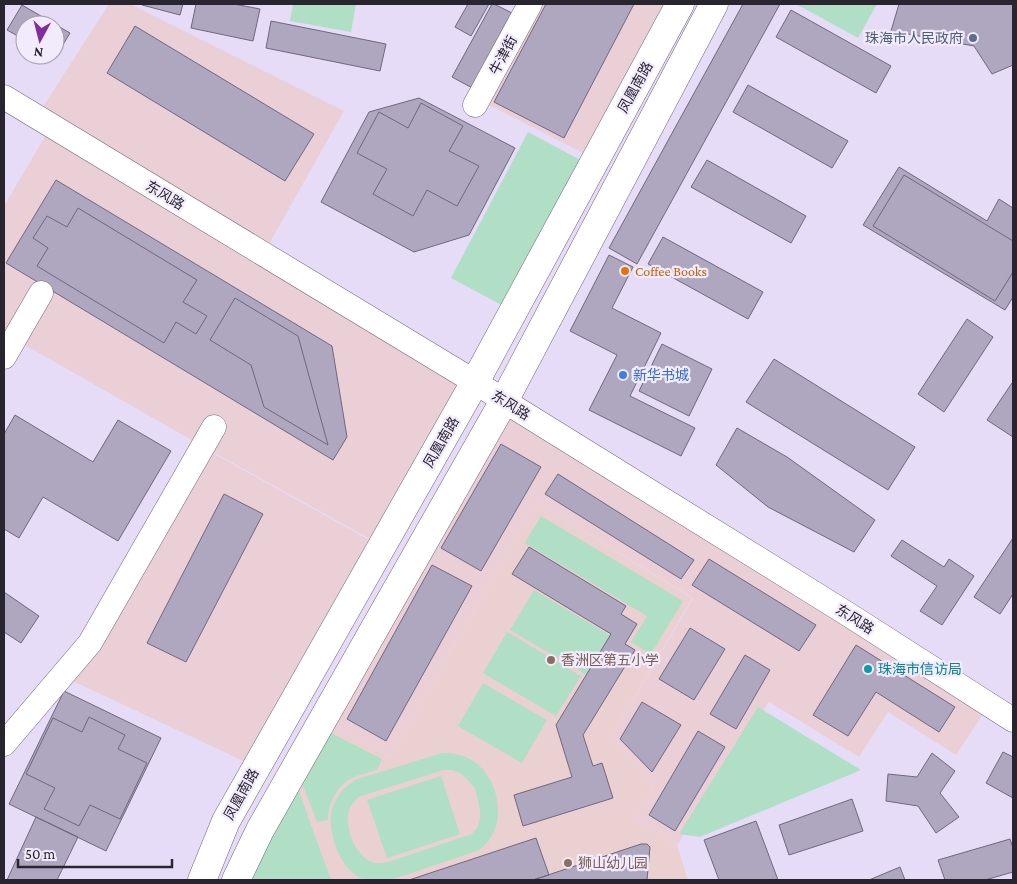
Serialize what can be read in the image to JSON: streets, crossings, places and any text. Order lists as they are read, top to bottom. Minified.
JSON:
{"streets":{"main road":["凤凰南路"],"street":["牛津街","东风路"]},"crossings":[["凤凰南路","东风路"]],"places":["珠海市人民政府","Coffee Books","新华书城","香洲区第五小学","珠海市信访局","狮山幼儿园"],"scale_bar":"50 m","north":"bottom"}
